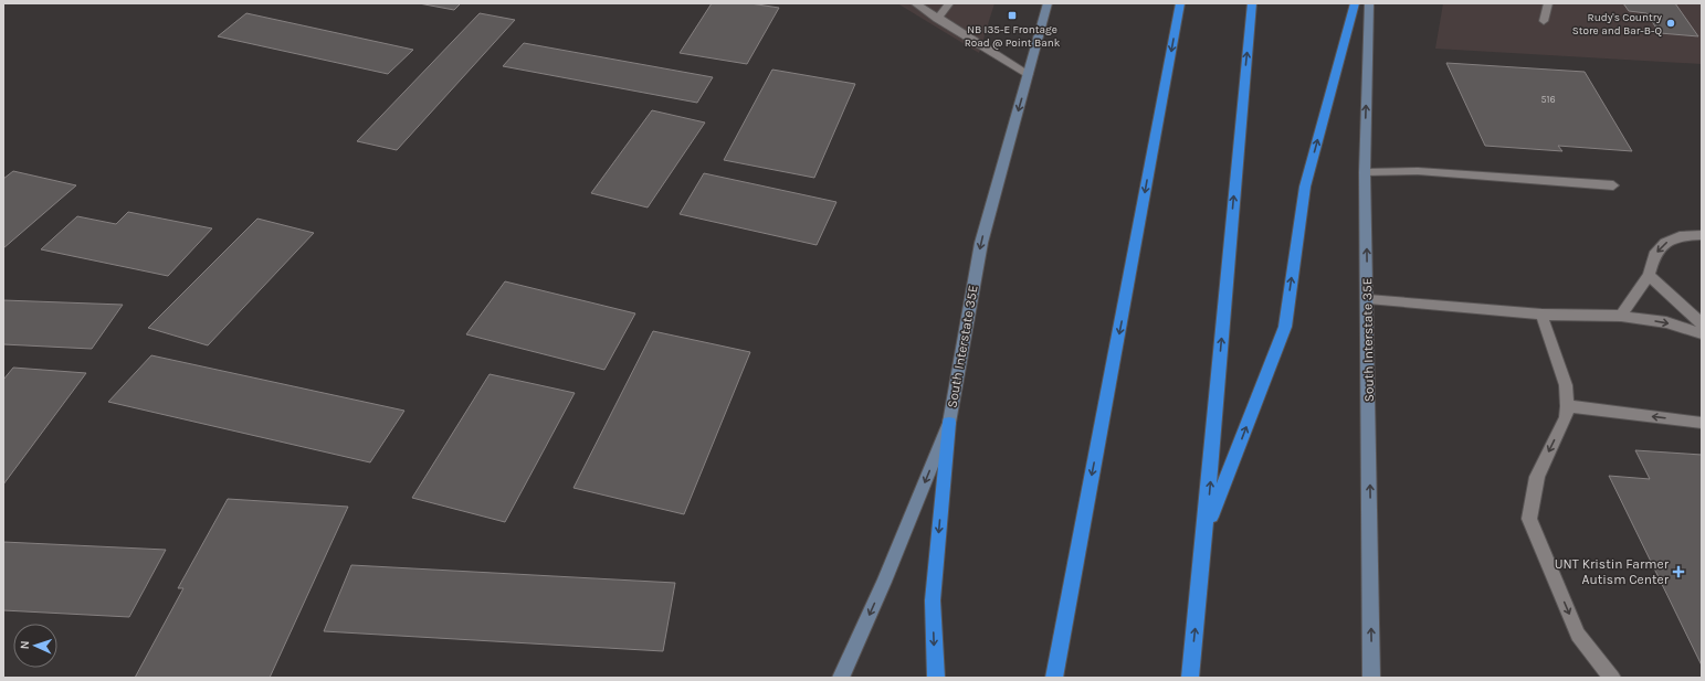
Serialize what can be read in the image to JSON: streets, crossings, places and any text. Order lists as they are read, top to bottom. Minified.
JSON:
{"streets":{"main road":["South Interstate 35E"]},"places":{"transit":["NB I35-E Frontage Road @ Point Bank"],"other":["Rudy's Country Store and Bar-B-Q"],"health":["UNT Kristin Farmer Autism Center"]},"house_numbers":["516"],"north":"left"}
